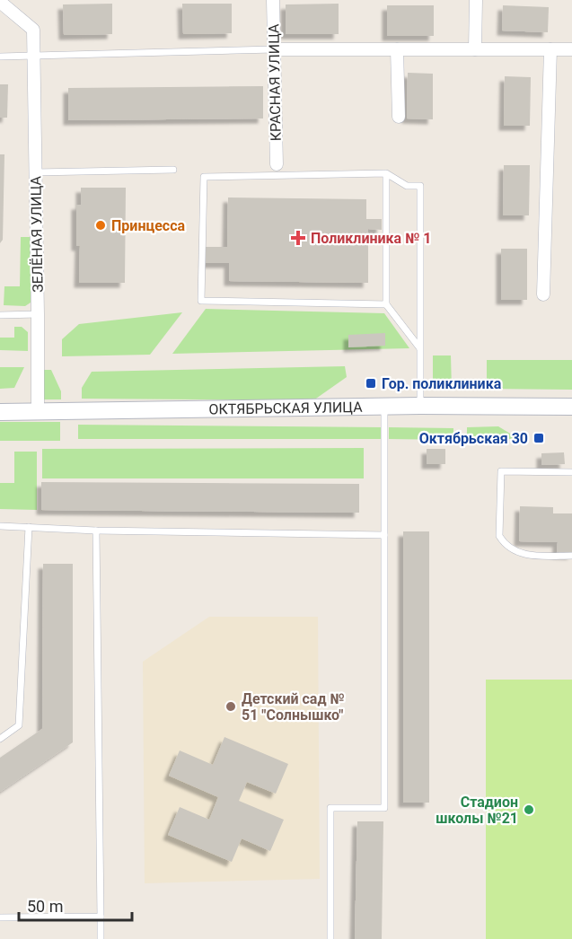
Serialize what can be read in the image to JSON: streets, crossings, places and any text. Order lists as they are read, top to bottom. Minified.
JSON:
{"streets":{"street":["КРАСНАЯ УЛИЦА","ЗЕЛЁНАЯ УЛИЦА","ОКТЯБРЬСКАЯ УЛИЦА"]},"crossings":[["ЗЕЛЁНАЯ УЛИЦА","ОКТЯБРЬСКАЯ УЛИЦА"]],"places":{"other":["Принцесса","Детский сад № 51 \"Солнышко\"","Стадион школы №21"],"health":["Поликлиника № 1"],"transit":["Гор. поликлиника","Октябрьская 30"]},"scale_bar":"50 m"}
